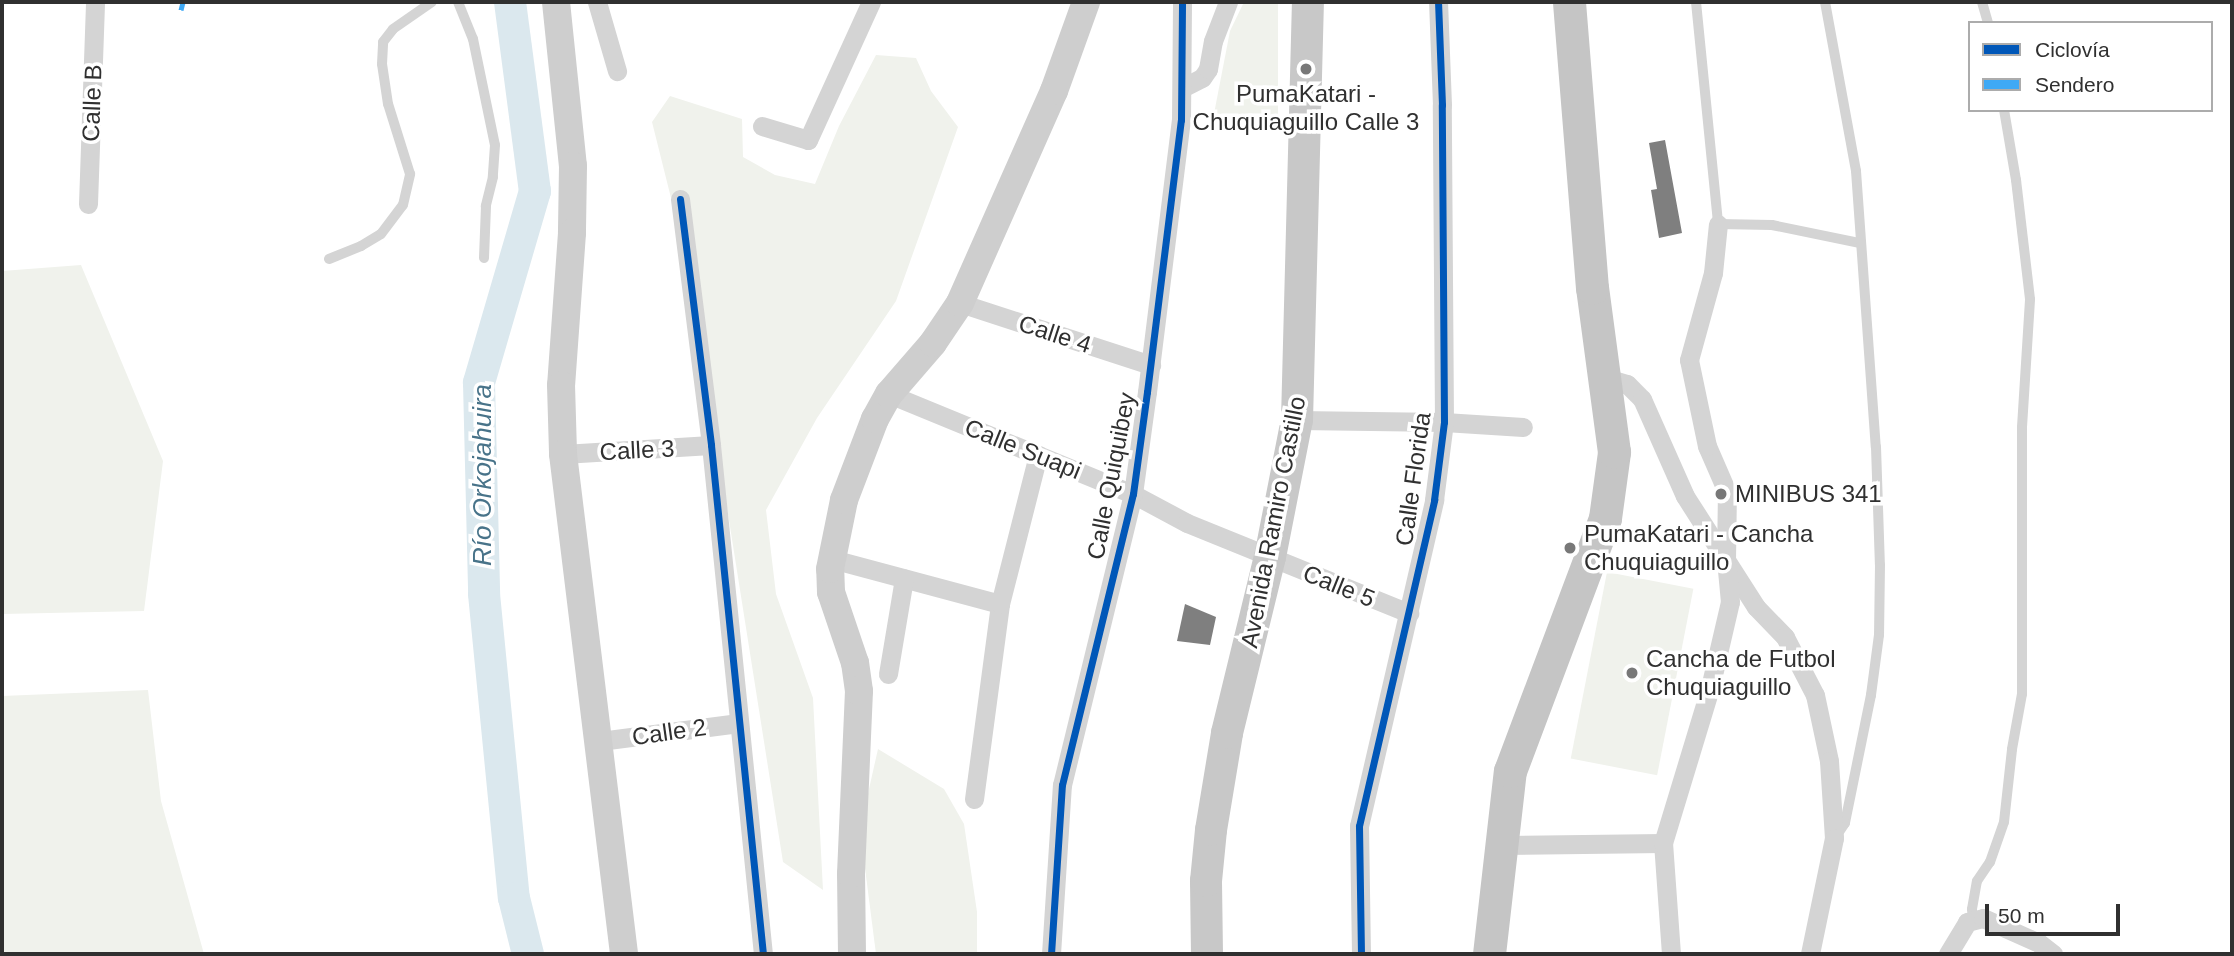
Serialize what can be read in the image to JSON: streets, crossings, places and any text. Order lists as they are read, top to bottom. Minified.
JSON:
{"streets":{"main road":["Avenida Ramiro Castillo"],"street":["Calle B","Calle 4","Calle Suapi","Calle 3","Calle Quiquibey","Calle Florida","Calle 5","Calle 2"]},"crossings":[["Calle 4","Calle Quiquibey"],["Calle Suapi","Calle Quiquibey"],["Calle Suapi","Avenida Ramiro Castillo"],["Calle Suapi","Calle 5"],["Calle Florida","Calle 5"],["Avenida Ramiro Castillo","Calle 5"]],"water":["Río Orkojahuira"],"places":["PumaKatari - Chuquiaguillo Calle 3","MINIBUS 341","PumaKatari - Cancha Chuquiaguillo","Cancha de Futbol Chuquiaguillo"],"legend":["Ciclovía","Sendero"],"scale_bar":"50 m"}
